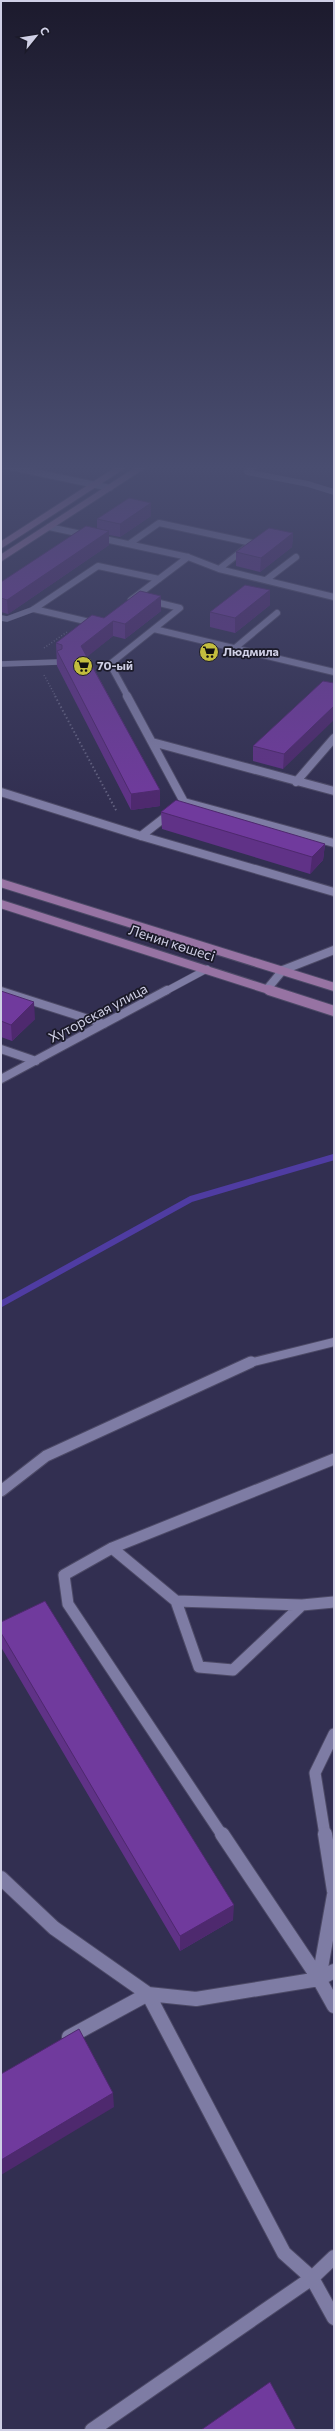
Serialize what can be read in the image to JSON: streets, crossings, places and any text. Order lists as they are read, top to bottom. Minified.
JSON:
{"streets":{"main road":["Ленин көшесі"],"lane":["Хуторская улица"]},"crossings":[["Ленин көшесі","Хуторская улица"]],"places":{"supermarket":["Людмила","70-ый"]},"north":"top right"}
